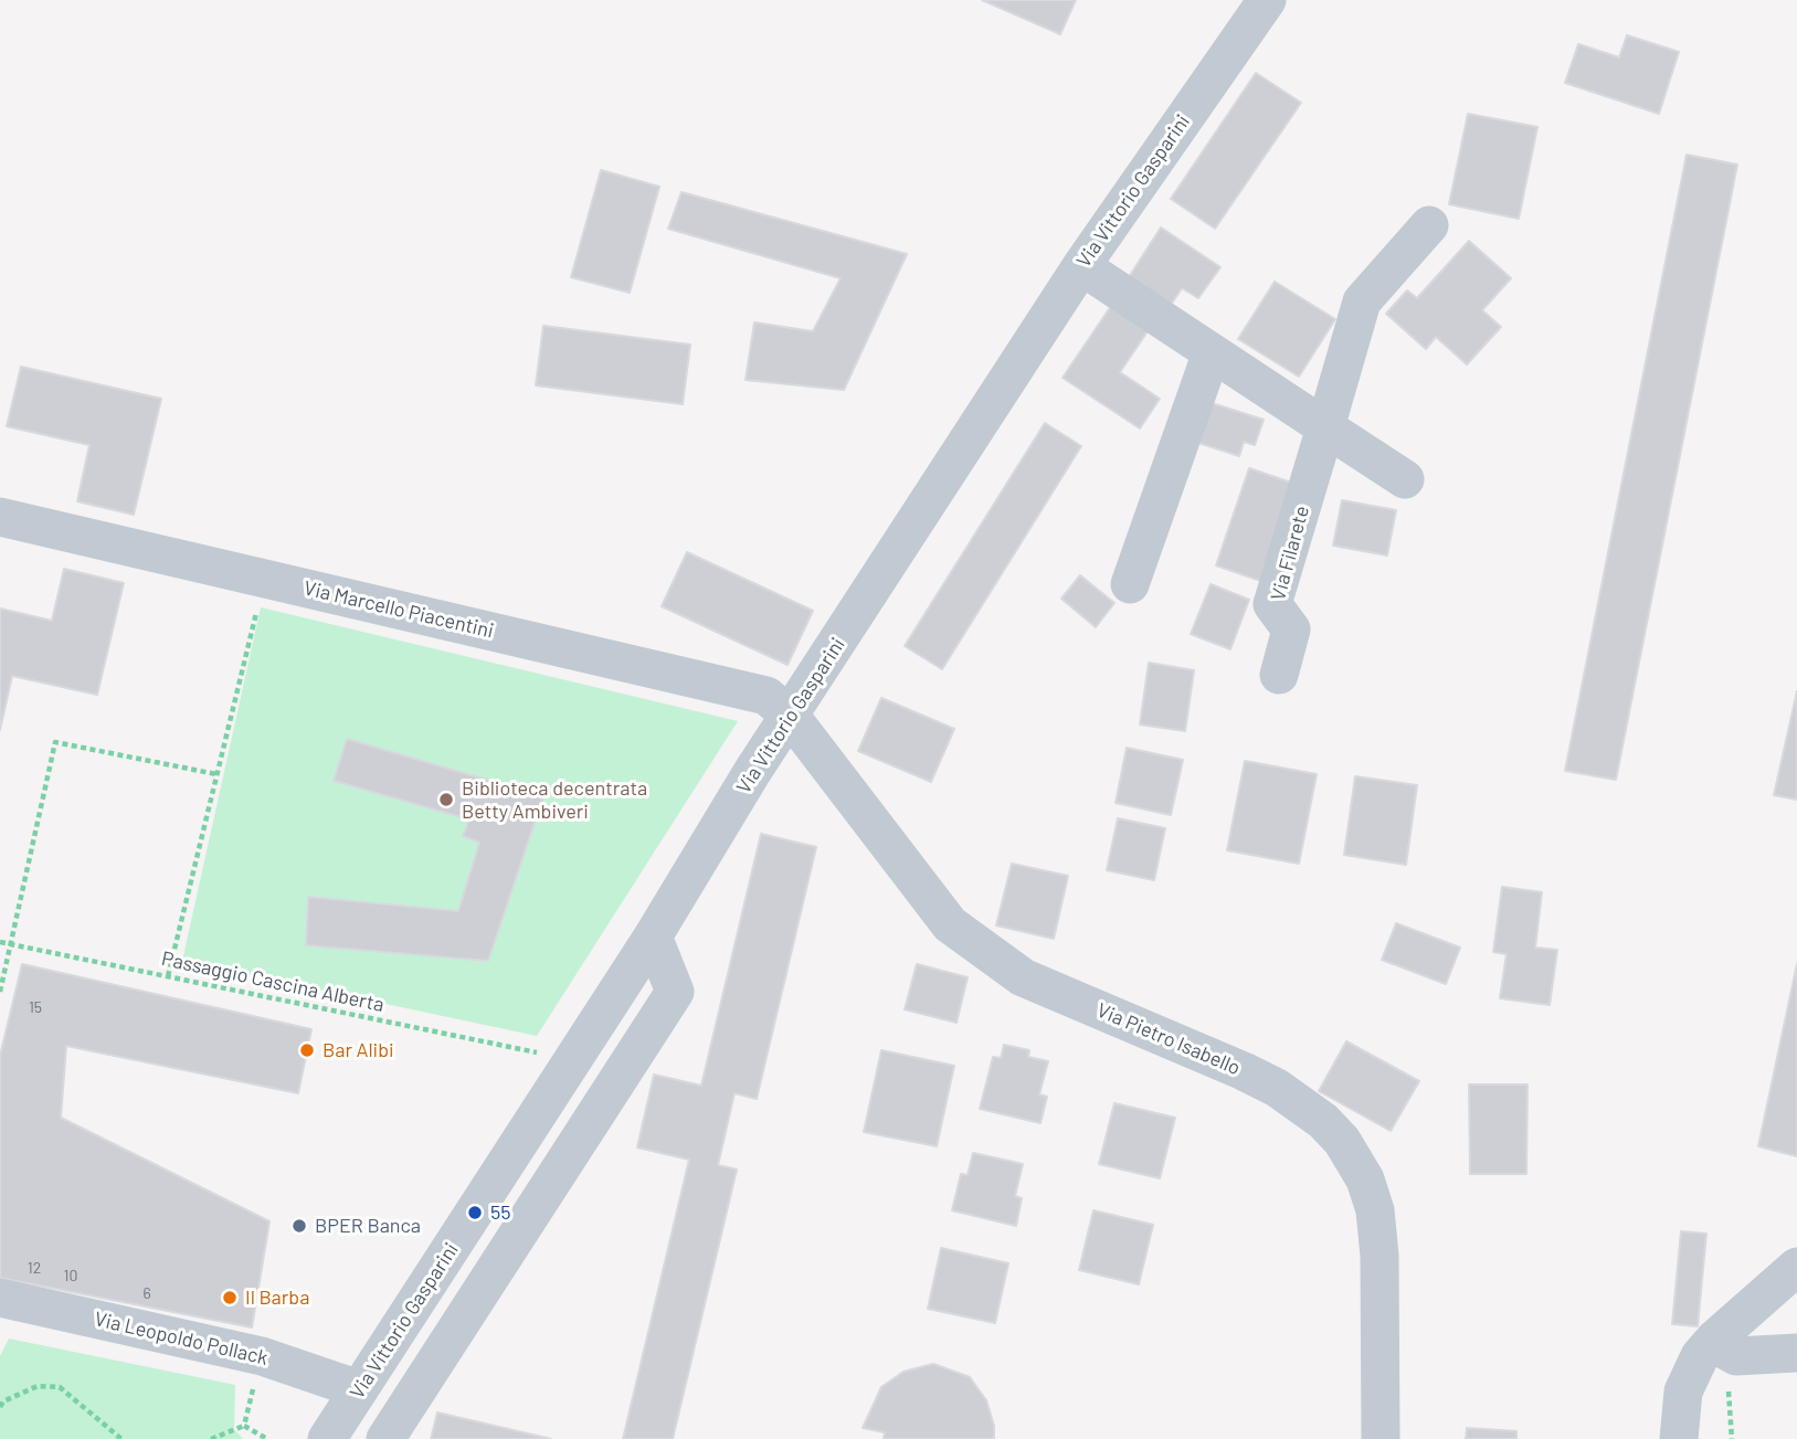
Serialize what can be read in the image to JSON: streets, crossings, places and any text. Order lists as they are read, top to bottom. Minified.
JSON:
{"streets":{"street":["Via Vittorio Gasparini","Via Filarete","Via Marcello Piacentini","Via Pietro Isabello","Via Leopoldo Pollack"],"path":["Passaggio Cascina Alberta"]},"crossings":[["Via Vittorio Gasparini","Via Marcello Piacentini"],["Via Vittorio Gasparini","Via Pietro Isabello"],["Via Vittorio Gasparini","Via Leopoldo Pollack"],["Via Marcello Piacentini","Via Pietro Isabello"]],"places":["Biblioteca decentrata Betty Ambiveri","Bar Alibi","55","BPER Banca","Il Barba"],"house_numbers":["15","12","10","6"]}
